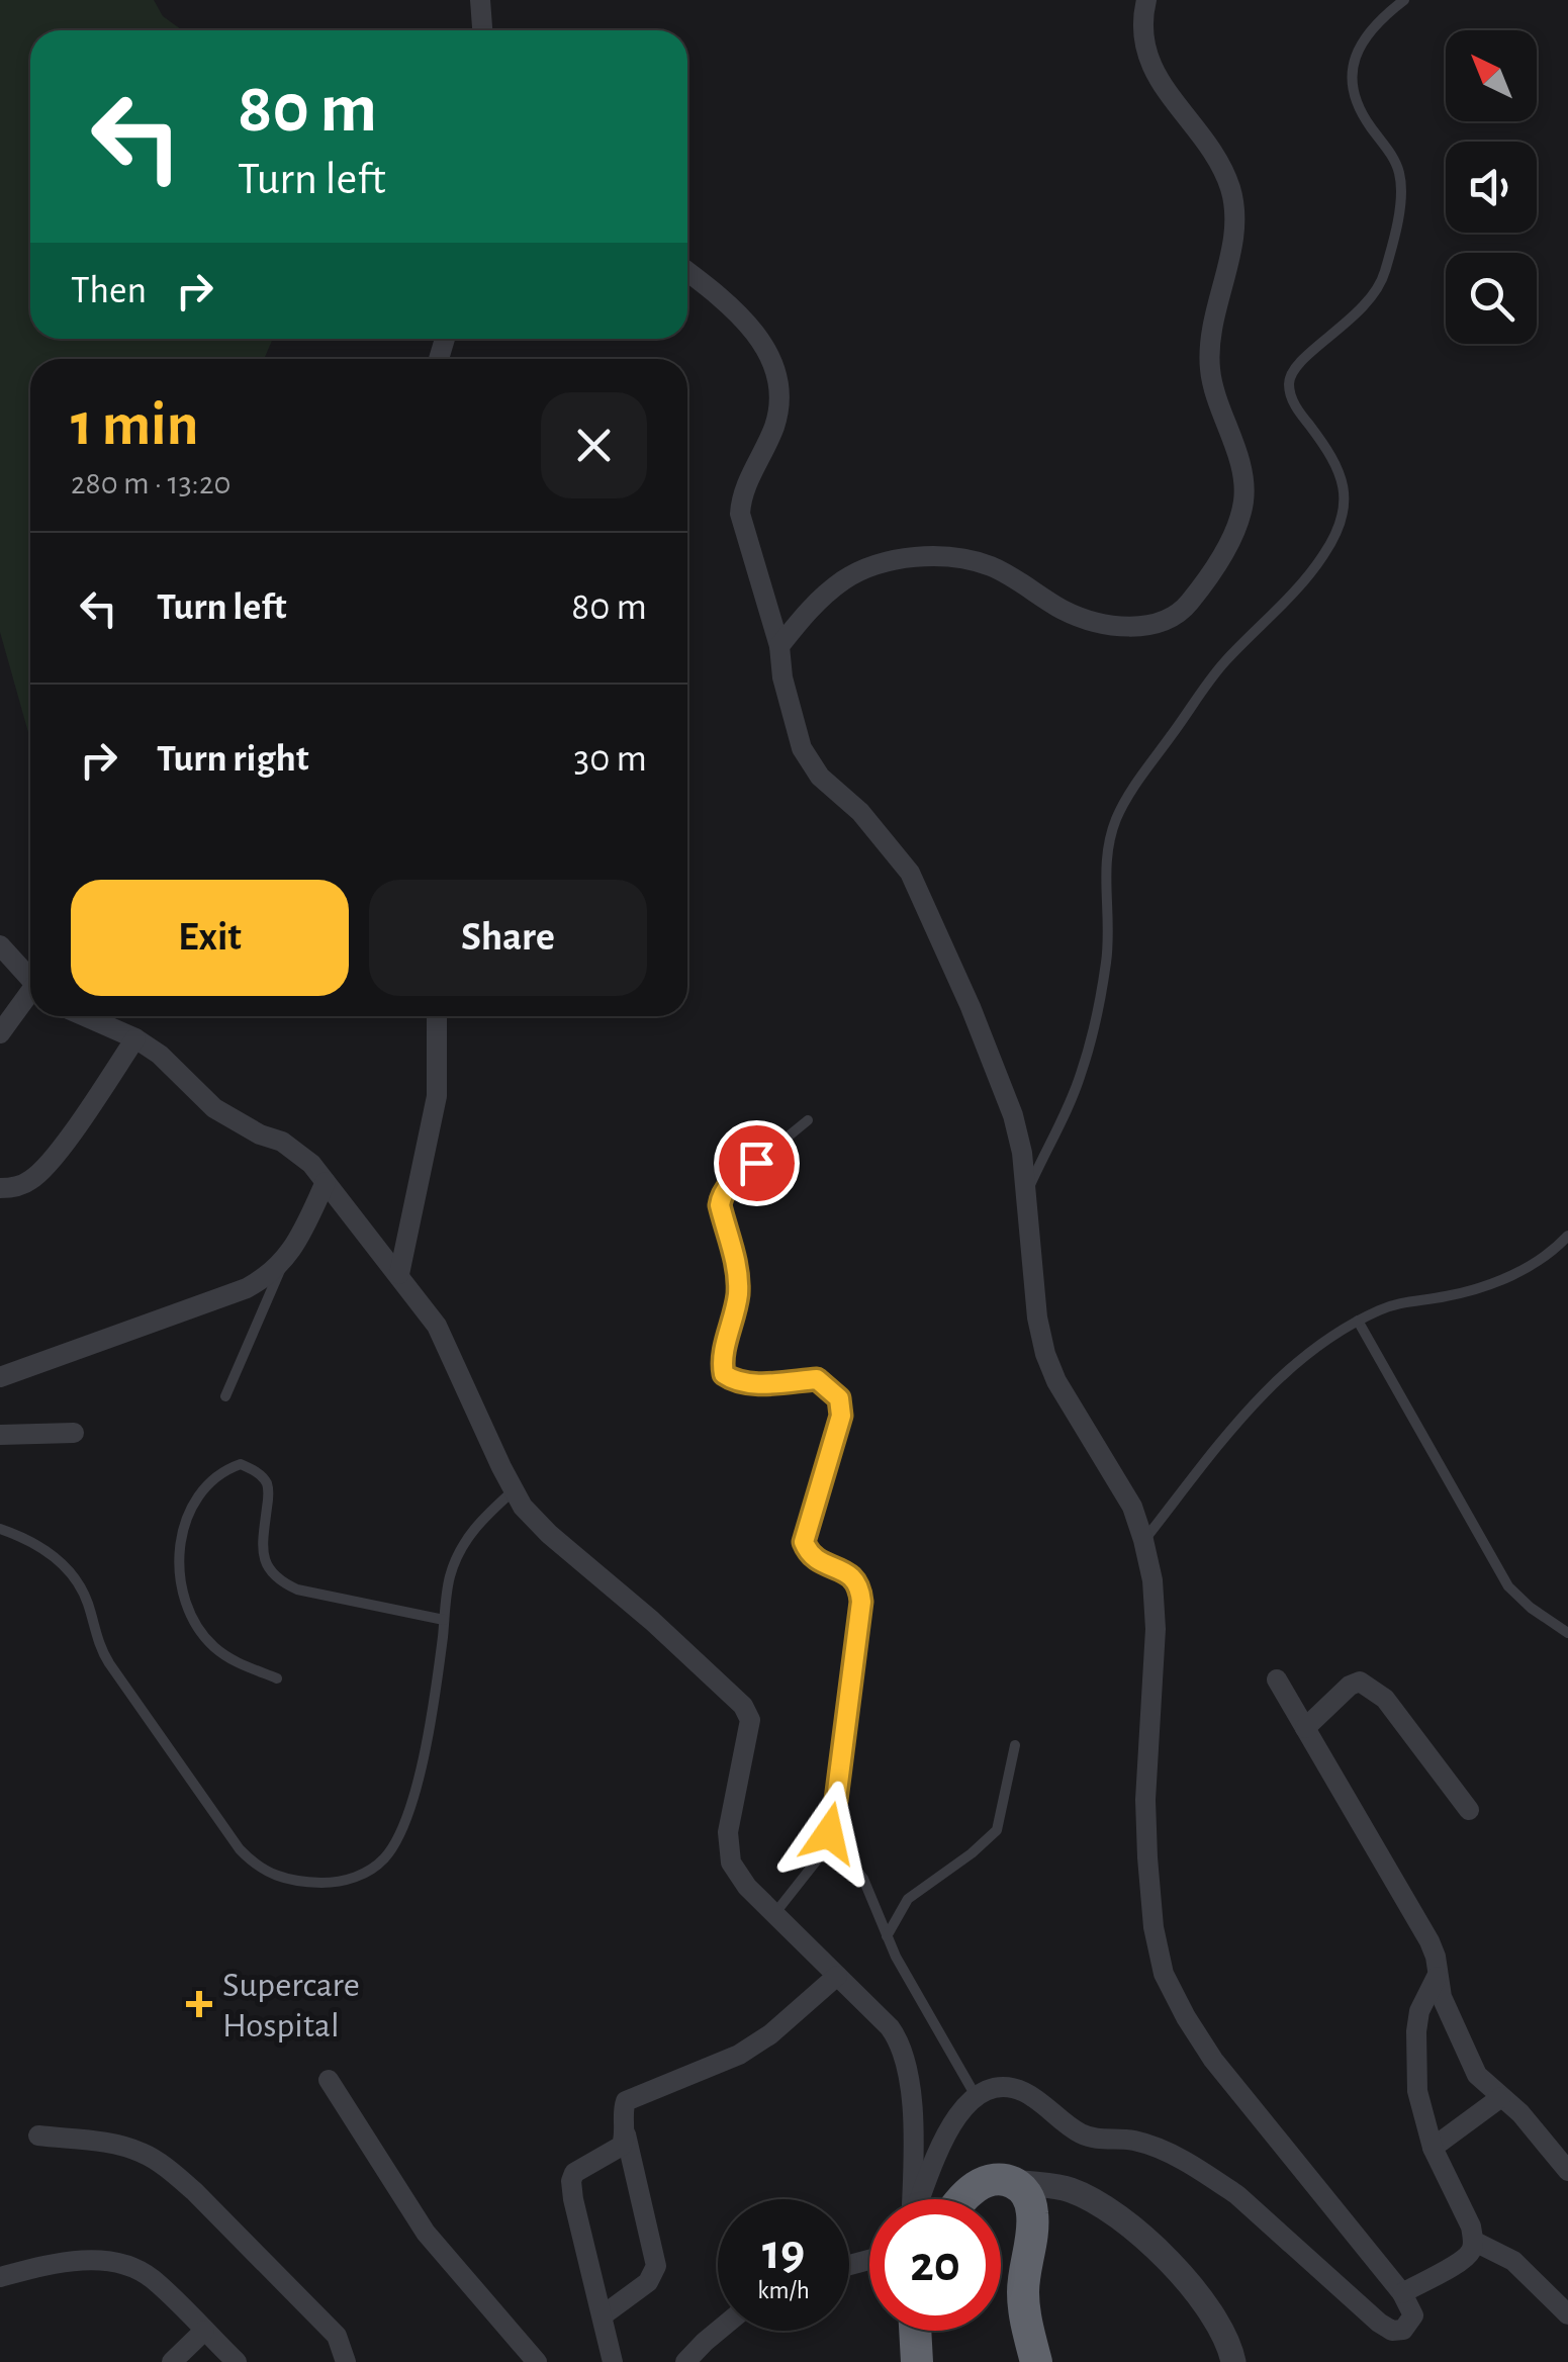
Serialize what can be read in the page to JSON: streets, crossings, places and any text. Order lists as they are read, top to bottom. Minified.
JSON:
{"places":{"health":["Supercare Hospital"]},"north":"top left","page":{"turn":["80 m","Turn left"],"then":"Then","heading":["1 min","280 m · 13:20"],"list":[{"name":"Turn left","value":"80 m"},{"name":"Turn right","value":"30 m"}],"buttons":["Exit","Share"],"speed":"19 km/h","limit":"20"}}
